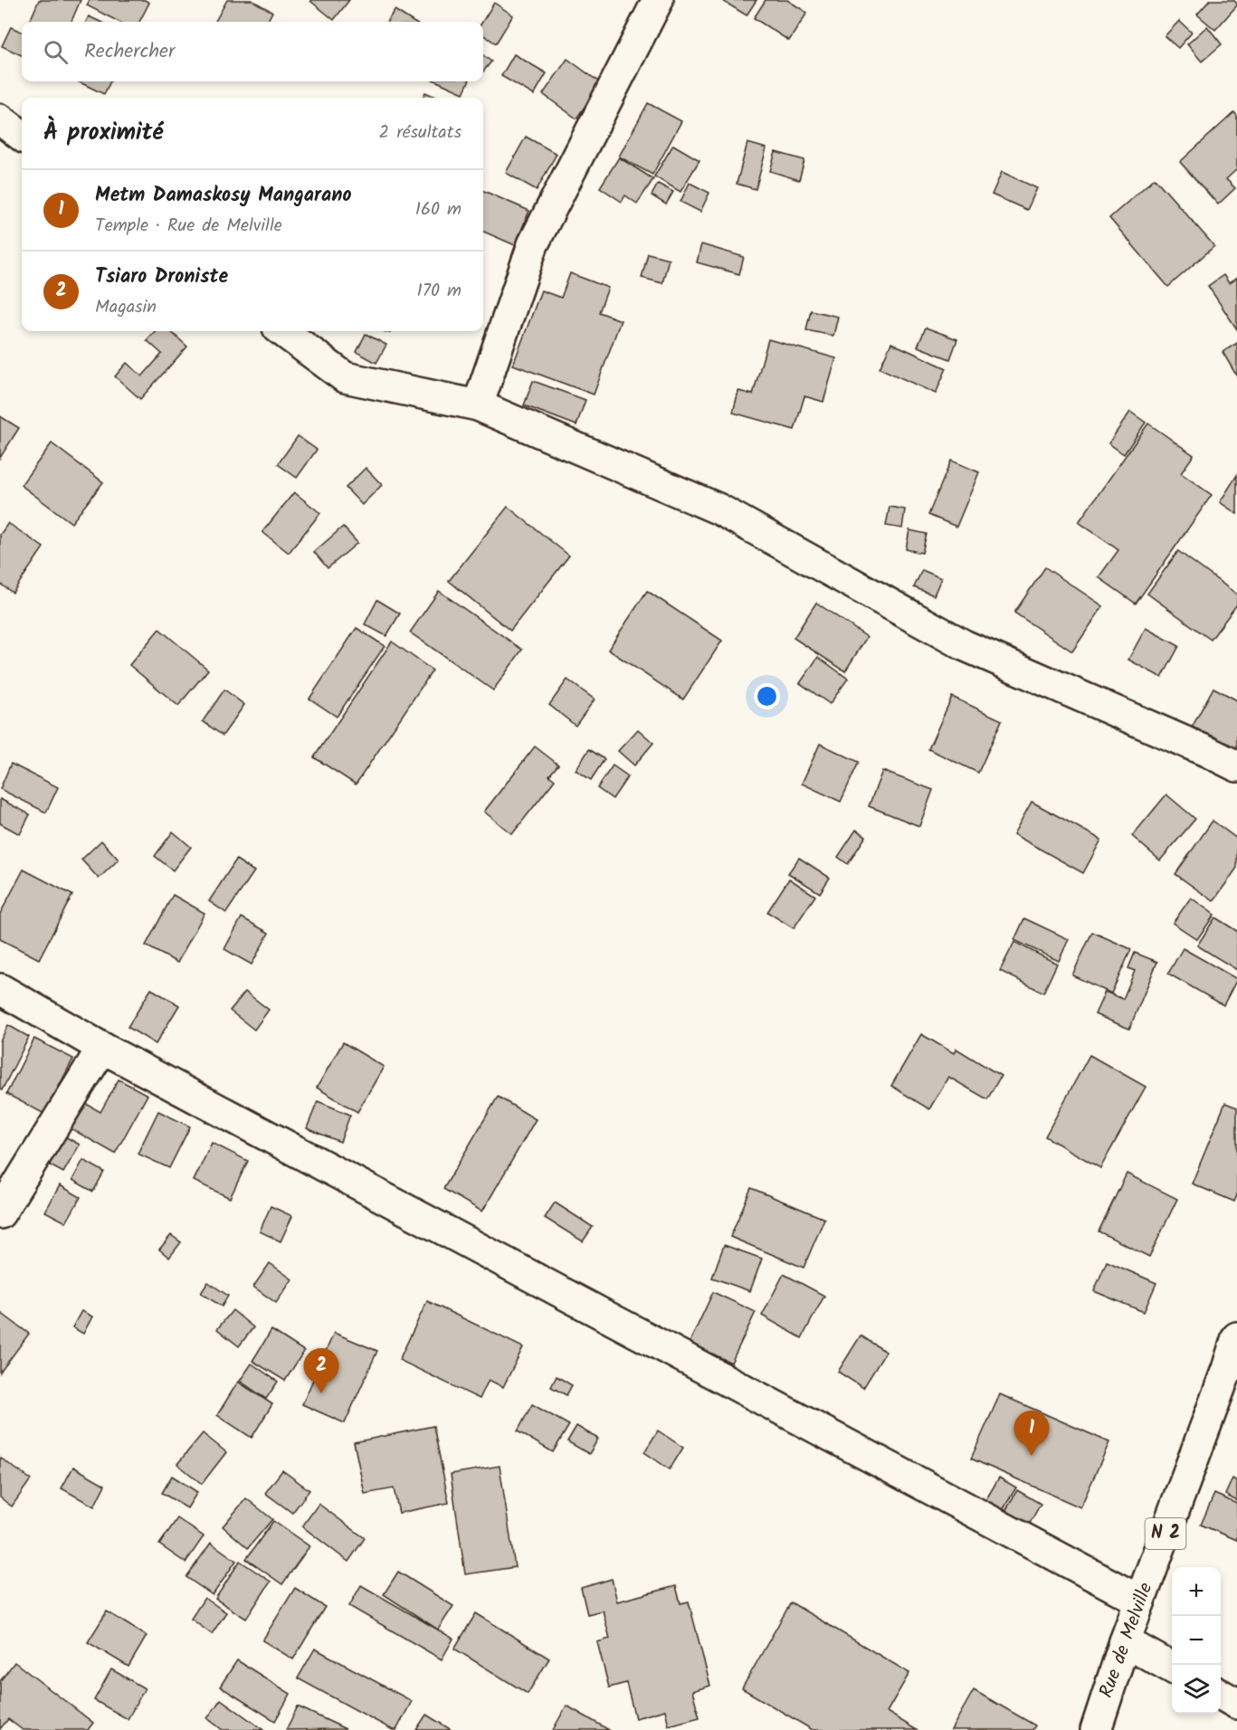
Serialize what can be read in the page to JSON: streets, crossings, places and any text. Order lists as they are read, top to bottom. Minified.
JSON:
{"streets":{"street":["N 2","Rue de Melville"]},"page":{"search":"Rechercher","heading":["À proximité","2 résultats"],"list":[{"mark":"1","name":"Metm Damaskosy Mangarano","note":"Temple · Rue de Melville","value":"160 m"},{"mark":"2","name":"Tsiaro Droniste","note":"Magasin","value":"170 m"}],"pins":["2","1"],"map_buttons":["+","−"]}}
